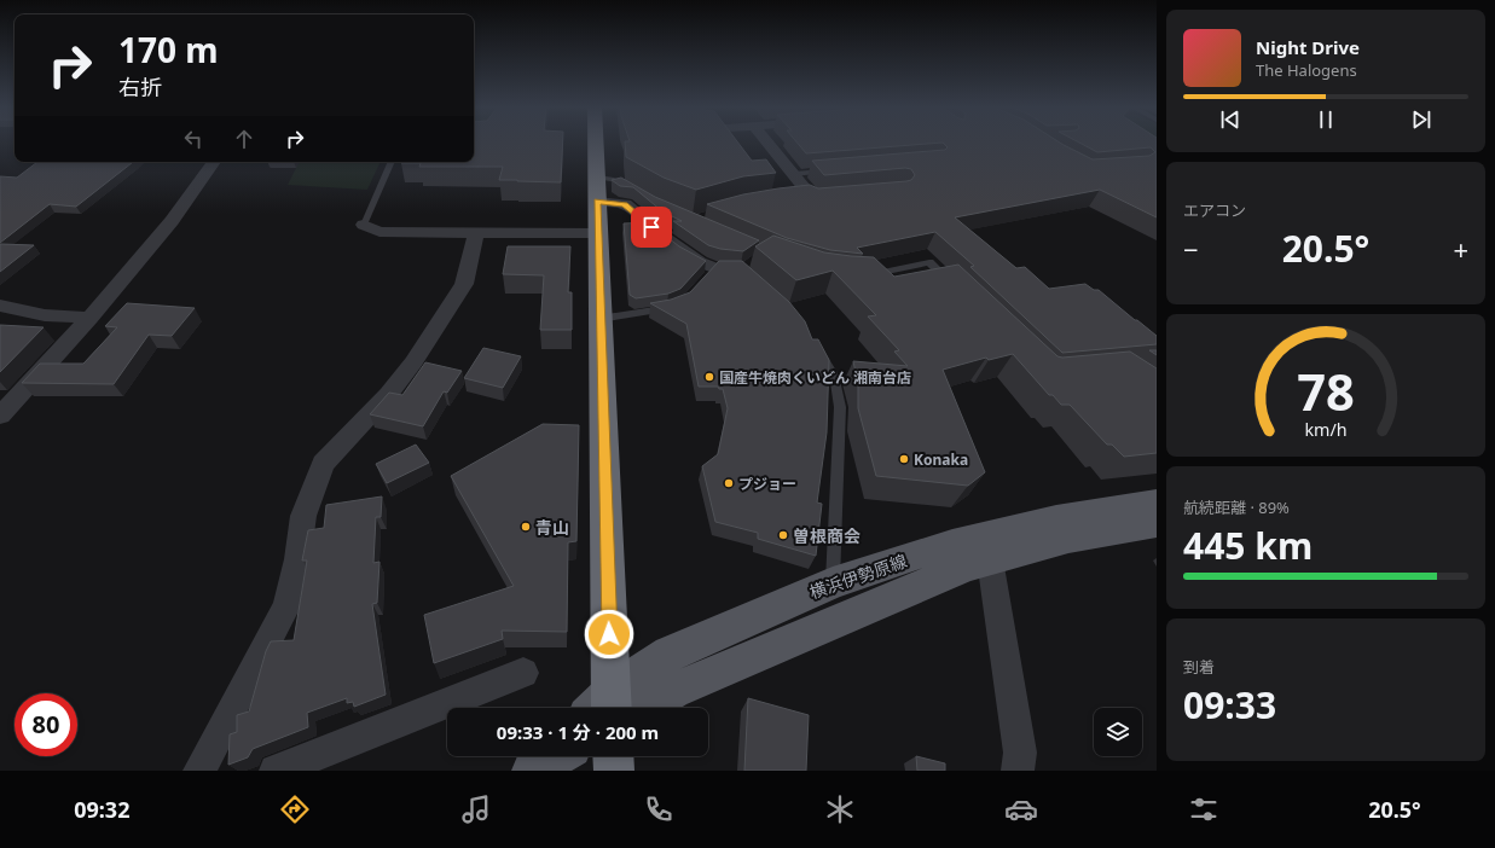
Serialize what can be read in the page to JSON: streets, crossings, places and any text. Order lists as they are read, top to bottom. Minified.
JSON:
{"streets":{"main road":["横浜伊勢原線"]},"places":["国産牛焼肉くいどん 湘南台店","Konaka","プジョー","青山","曽根商会"],"page":{"turn":["170 m","右折"],"song":["Night Drive","The Halogens"],"tile":["エアコン",["航続距離 · 89%","445 km"],["到着","09:33"]],"heat":["−","20.5°","+"],"limit":"80","trip":"09:33 · 1 分 · 200 m","tabs":["09:32","20.5°"],"gauge":["78","km/h"]}}
